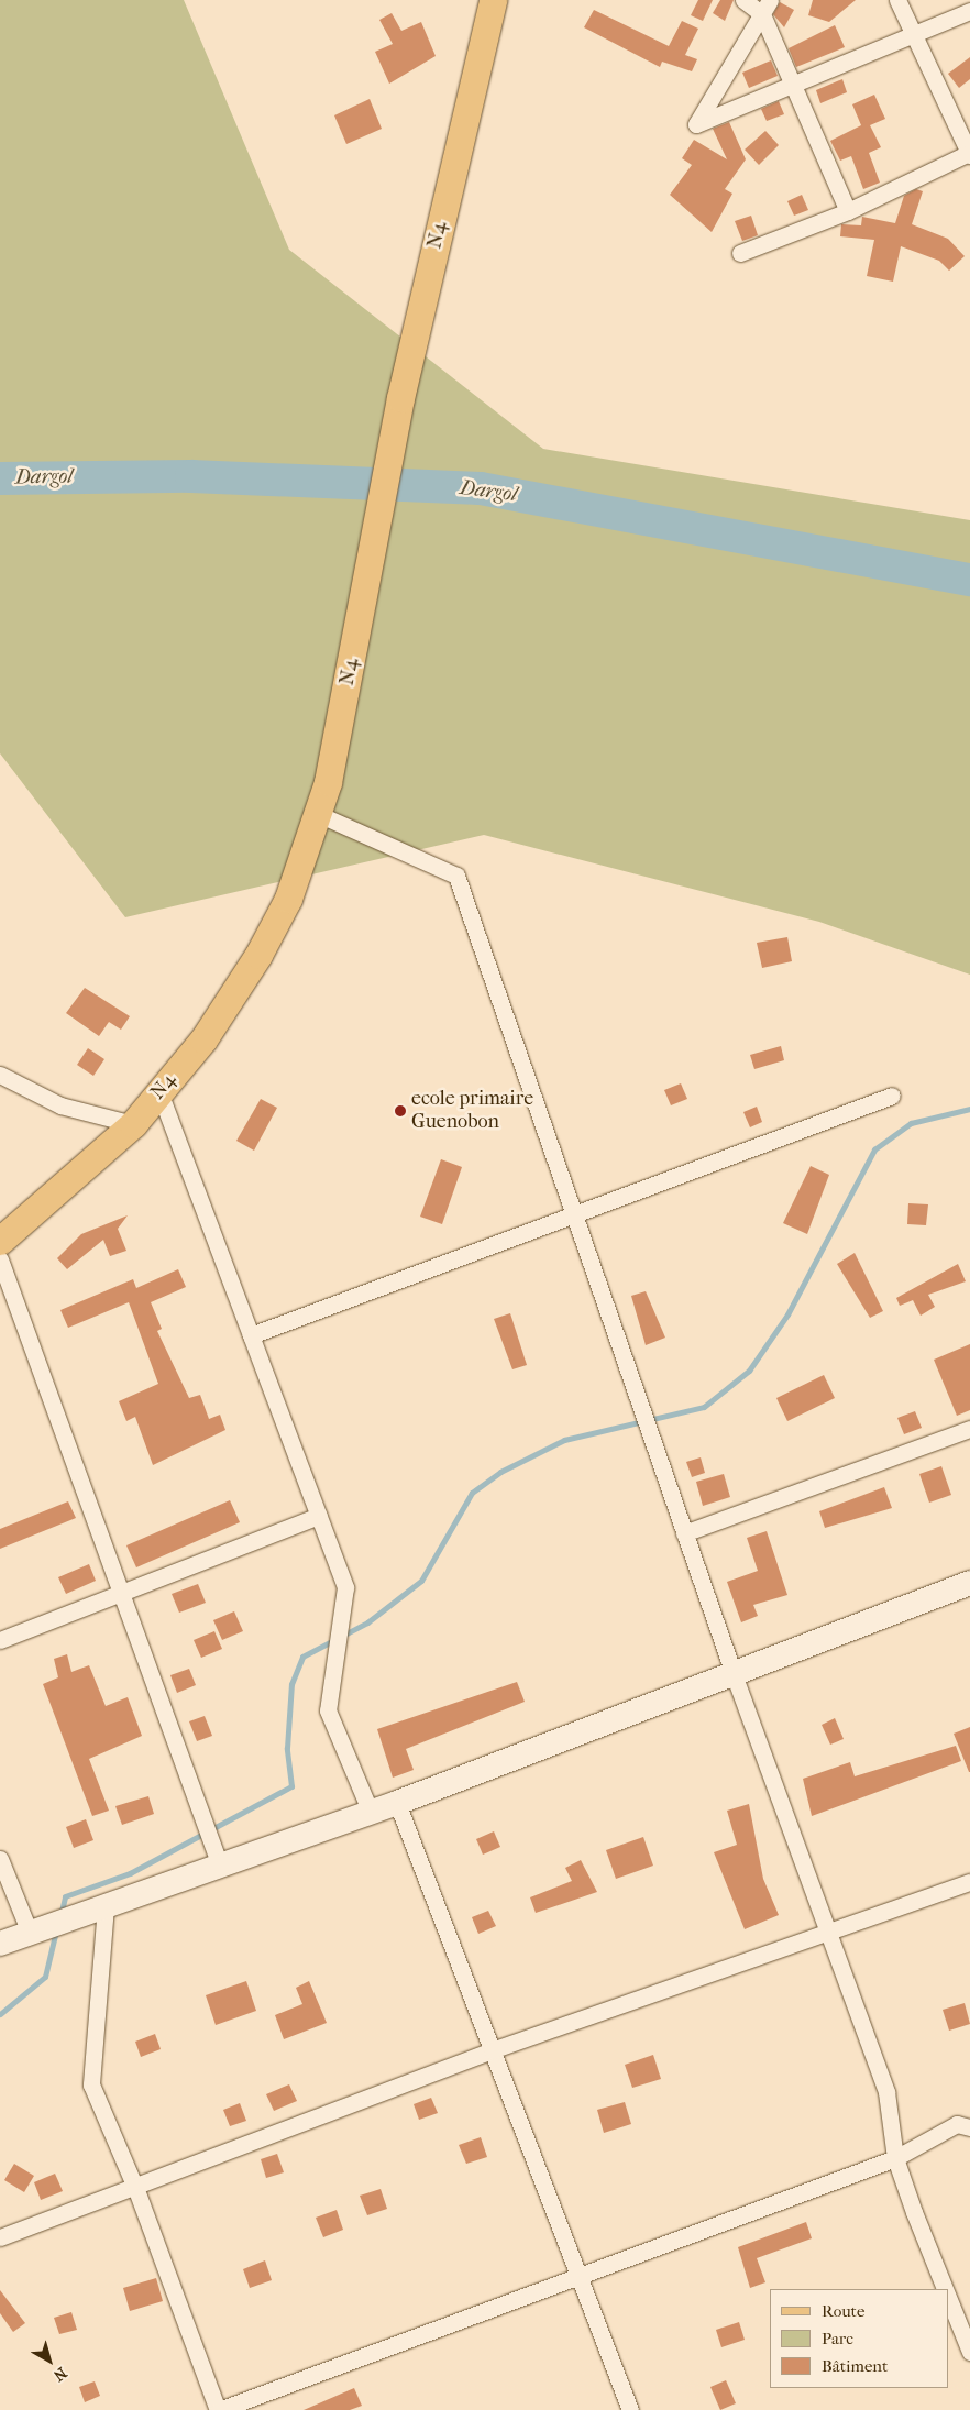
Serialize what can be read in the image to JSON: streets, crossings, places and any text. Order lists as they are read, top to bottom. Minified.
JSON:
{"streets":{"main road":["N4"]},"water":["Dargol"],"places":["ecole primaire Guenobon"],"legend":["Route","Parc","Bâtiment"],"north":"bottom right"}
